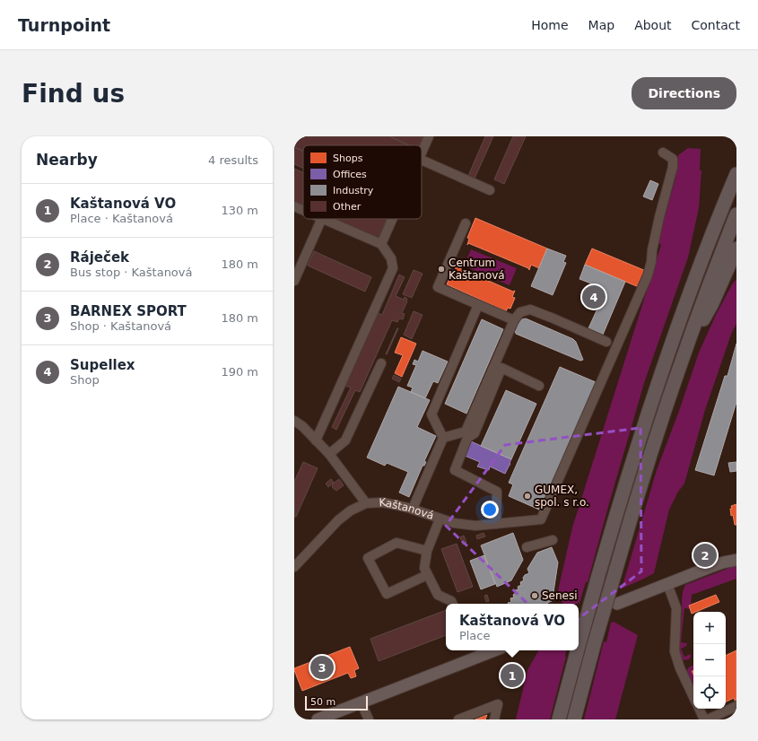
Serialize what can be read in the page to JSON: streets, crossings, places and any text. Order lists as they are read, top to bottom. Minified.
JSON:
{"streets":{"street":["Kaštanová"]},"places":["Centrum Kaštanová","GUMEX, spol. s r.o.","Senesi"],"legend":["Shops","Offices","Industry","Other"],"scale_bar":"50 m","page":{"header":"Turnpoint","nav":["Home","Map","About","Contact"],"buttons":"Directions","title":"Find us","heading":["Nearby","4 results"],"list":[{"mark":"1","name":"Kaštanová VO","note":"Place · Kaštanová","value":"130 m"},{"mark":"2","name":"Ráječek","note":"Bus stop · Kaštanová","value":"180 m"},{"mark":"3","name":"BARNEX SPORT","note":"Shop · Kaštanová","value":"180 m"},{"mark":"4","name":"Supellex","note":"Shop","value":"190 m"}],"pins":["4","2","3","1"],"popup":["Kaštanová VO","Place"],"map_buttons":["+","−"],"scale":"50 m"}}
